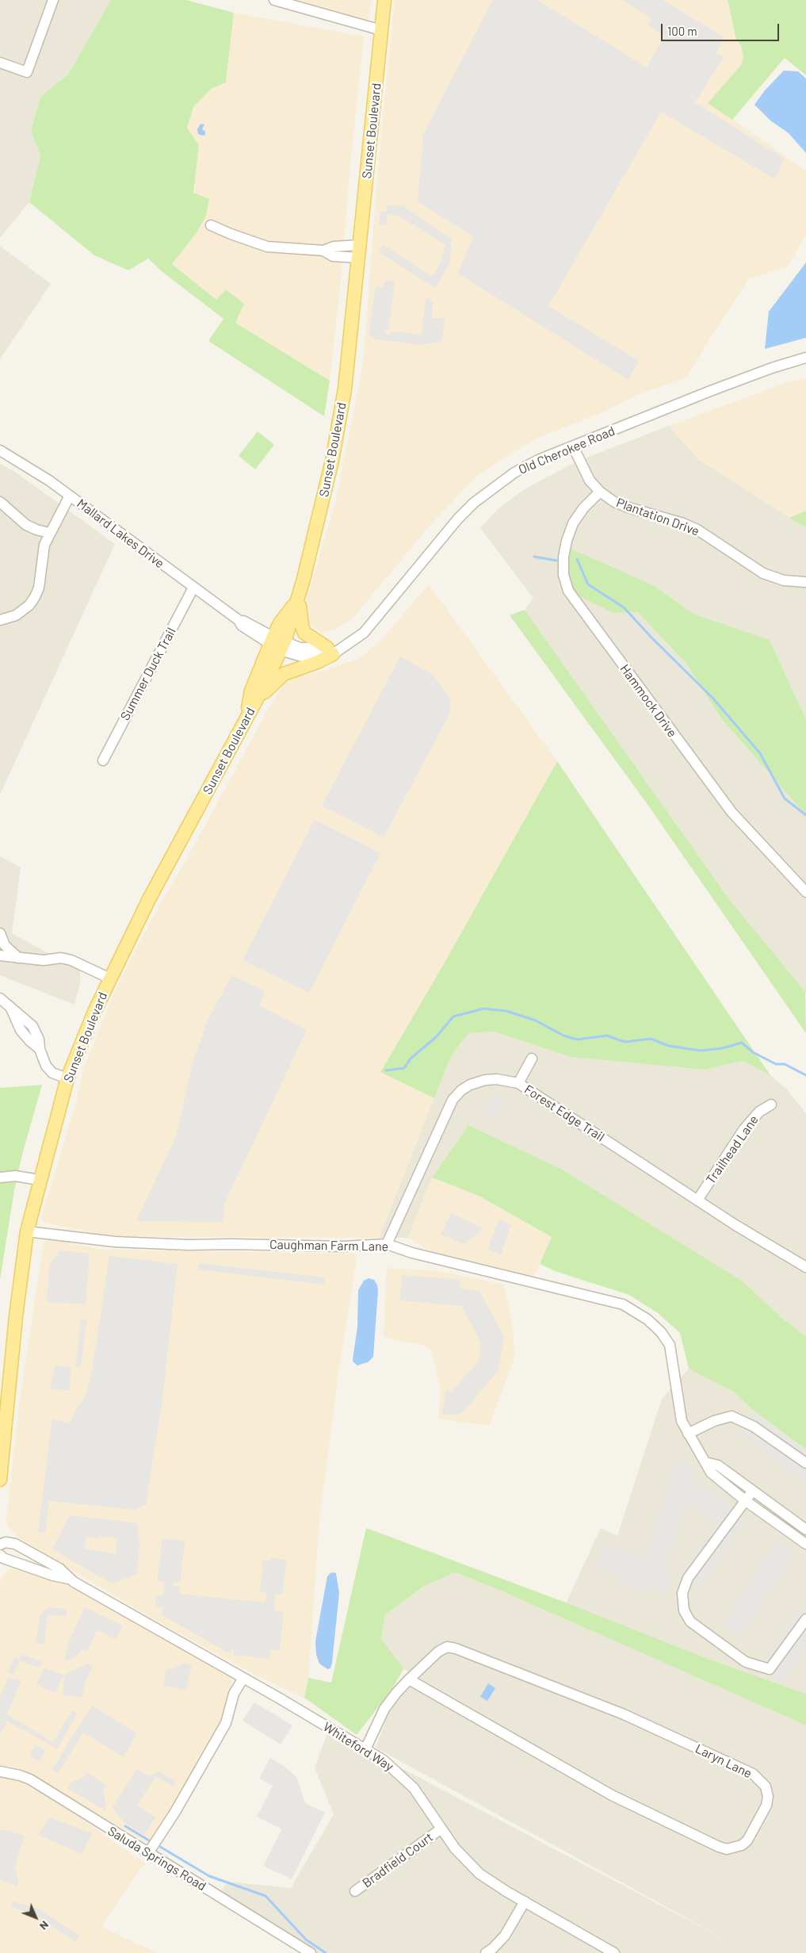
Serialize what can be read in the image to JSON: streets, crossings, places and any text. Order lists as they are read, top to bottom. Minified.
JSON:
{"streets":{"main road":["Sunset Boulevard"],"street":["Old Cherokee Road","Plantation Drive","Mallard Lakes Drive","Summer Duck Trail","Hammock Drive","Forest Edge Trail","Trailhead Lane","Caughman Farm Lane","Whiteford Way","Laryn Lane","Saluda Springs Road","Bradfield Court"]},"crossings":[["Sunset Boulevard","Mallard Lakes Drive"],["Sunset Boulevard","Caughman Farm Lane"],["Old Cherokee Road","Plantation Drive"],["Plantation Drive","Hammock Drive"],["Mallard Lakes Drive","Summer Duck Trail"],["Forest Edge Trail","Trailhead Lane"],["Forest Edge Trail","Caughman Farm Lane"],["Whiteford Way","Laryn Lane"],["Whiteford Way","Bradfield Court"]],"scale_bar":"100 m","north":"bottom right"}
